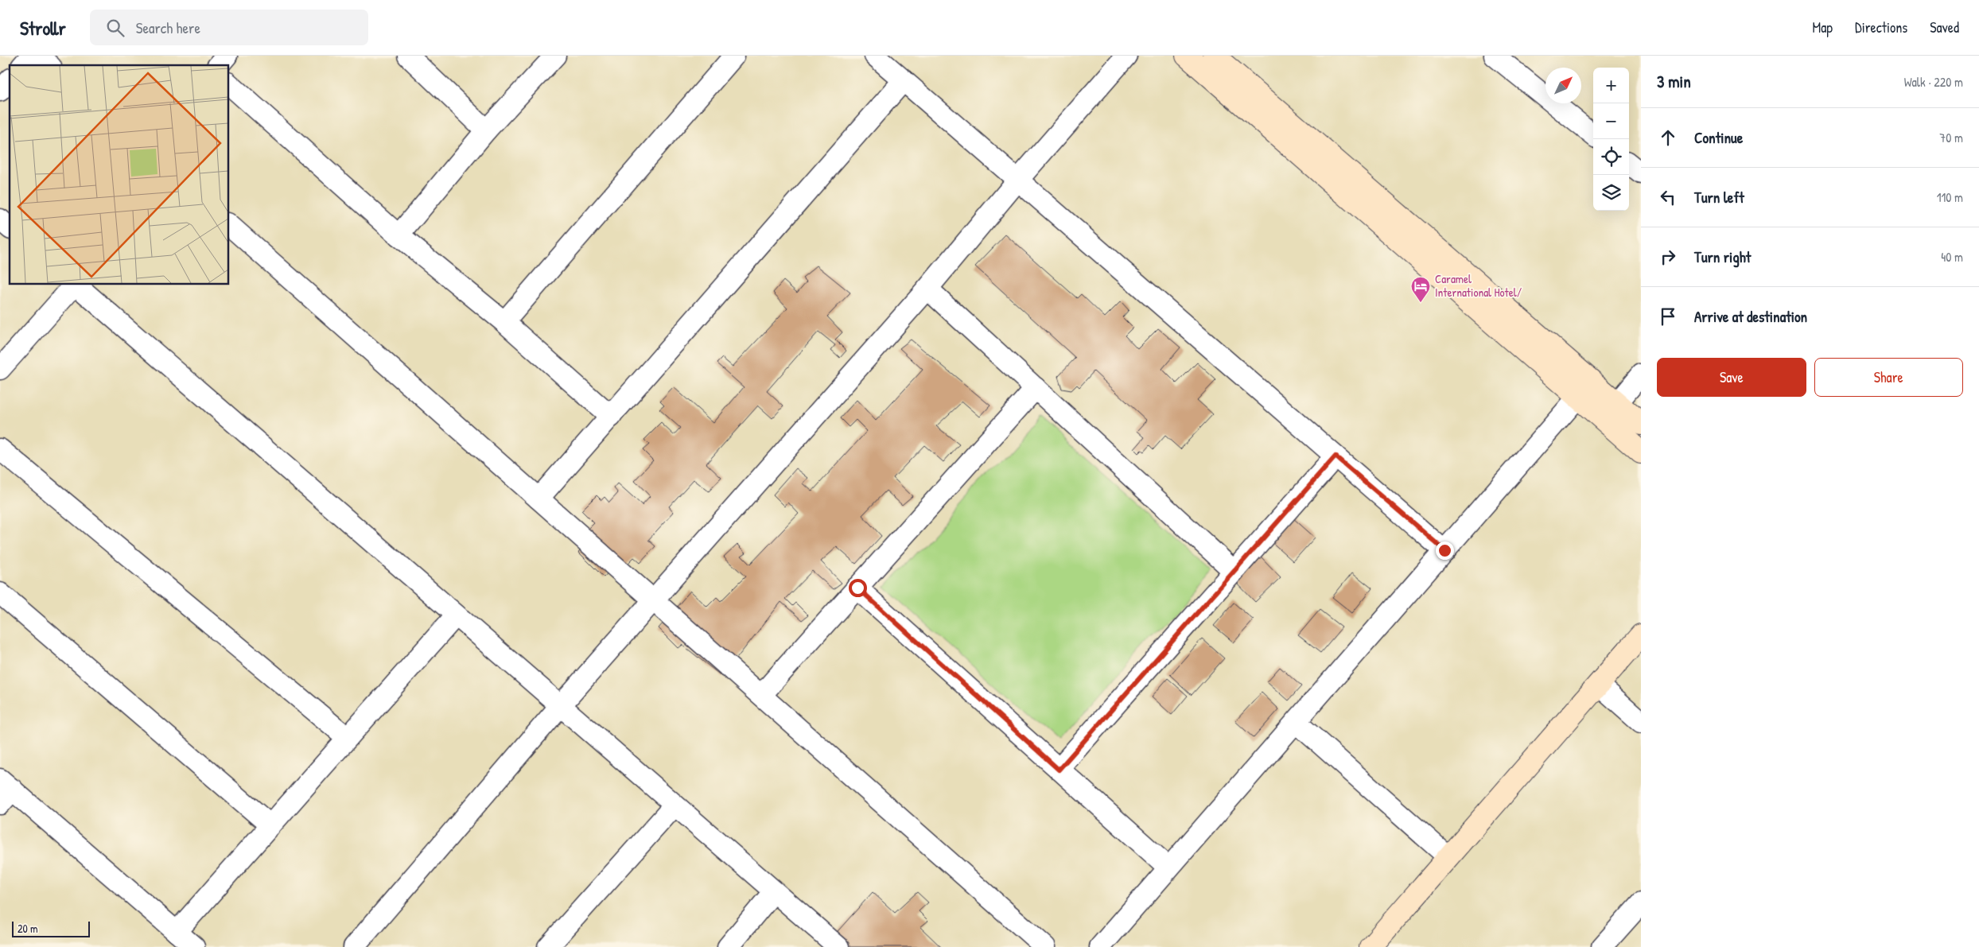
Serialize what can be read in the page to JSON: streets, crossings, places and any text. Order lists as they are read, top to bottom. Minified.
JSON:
{"places":{"hotel":["Caramel International Hotel/"]},"scale_bar":"20 m","north":"top right","page":{"header":"Strollr","search":"Search here","nav":["Map","Directions","Saved"],"heading":["3 min","Walk · 220 m"],"map_buttons":["+","−"],"list":[["Continue","70 m"],["Turn left","110 m"],["Turn right","40 m"],"Arrive at destination"],"buttons":["Save","Share"],"scale":"20 m"}}
